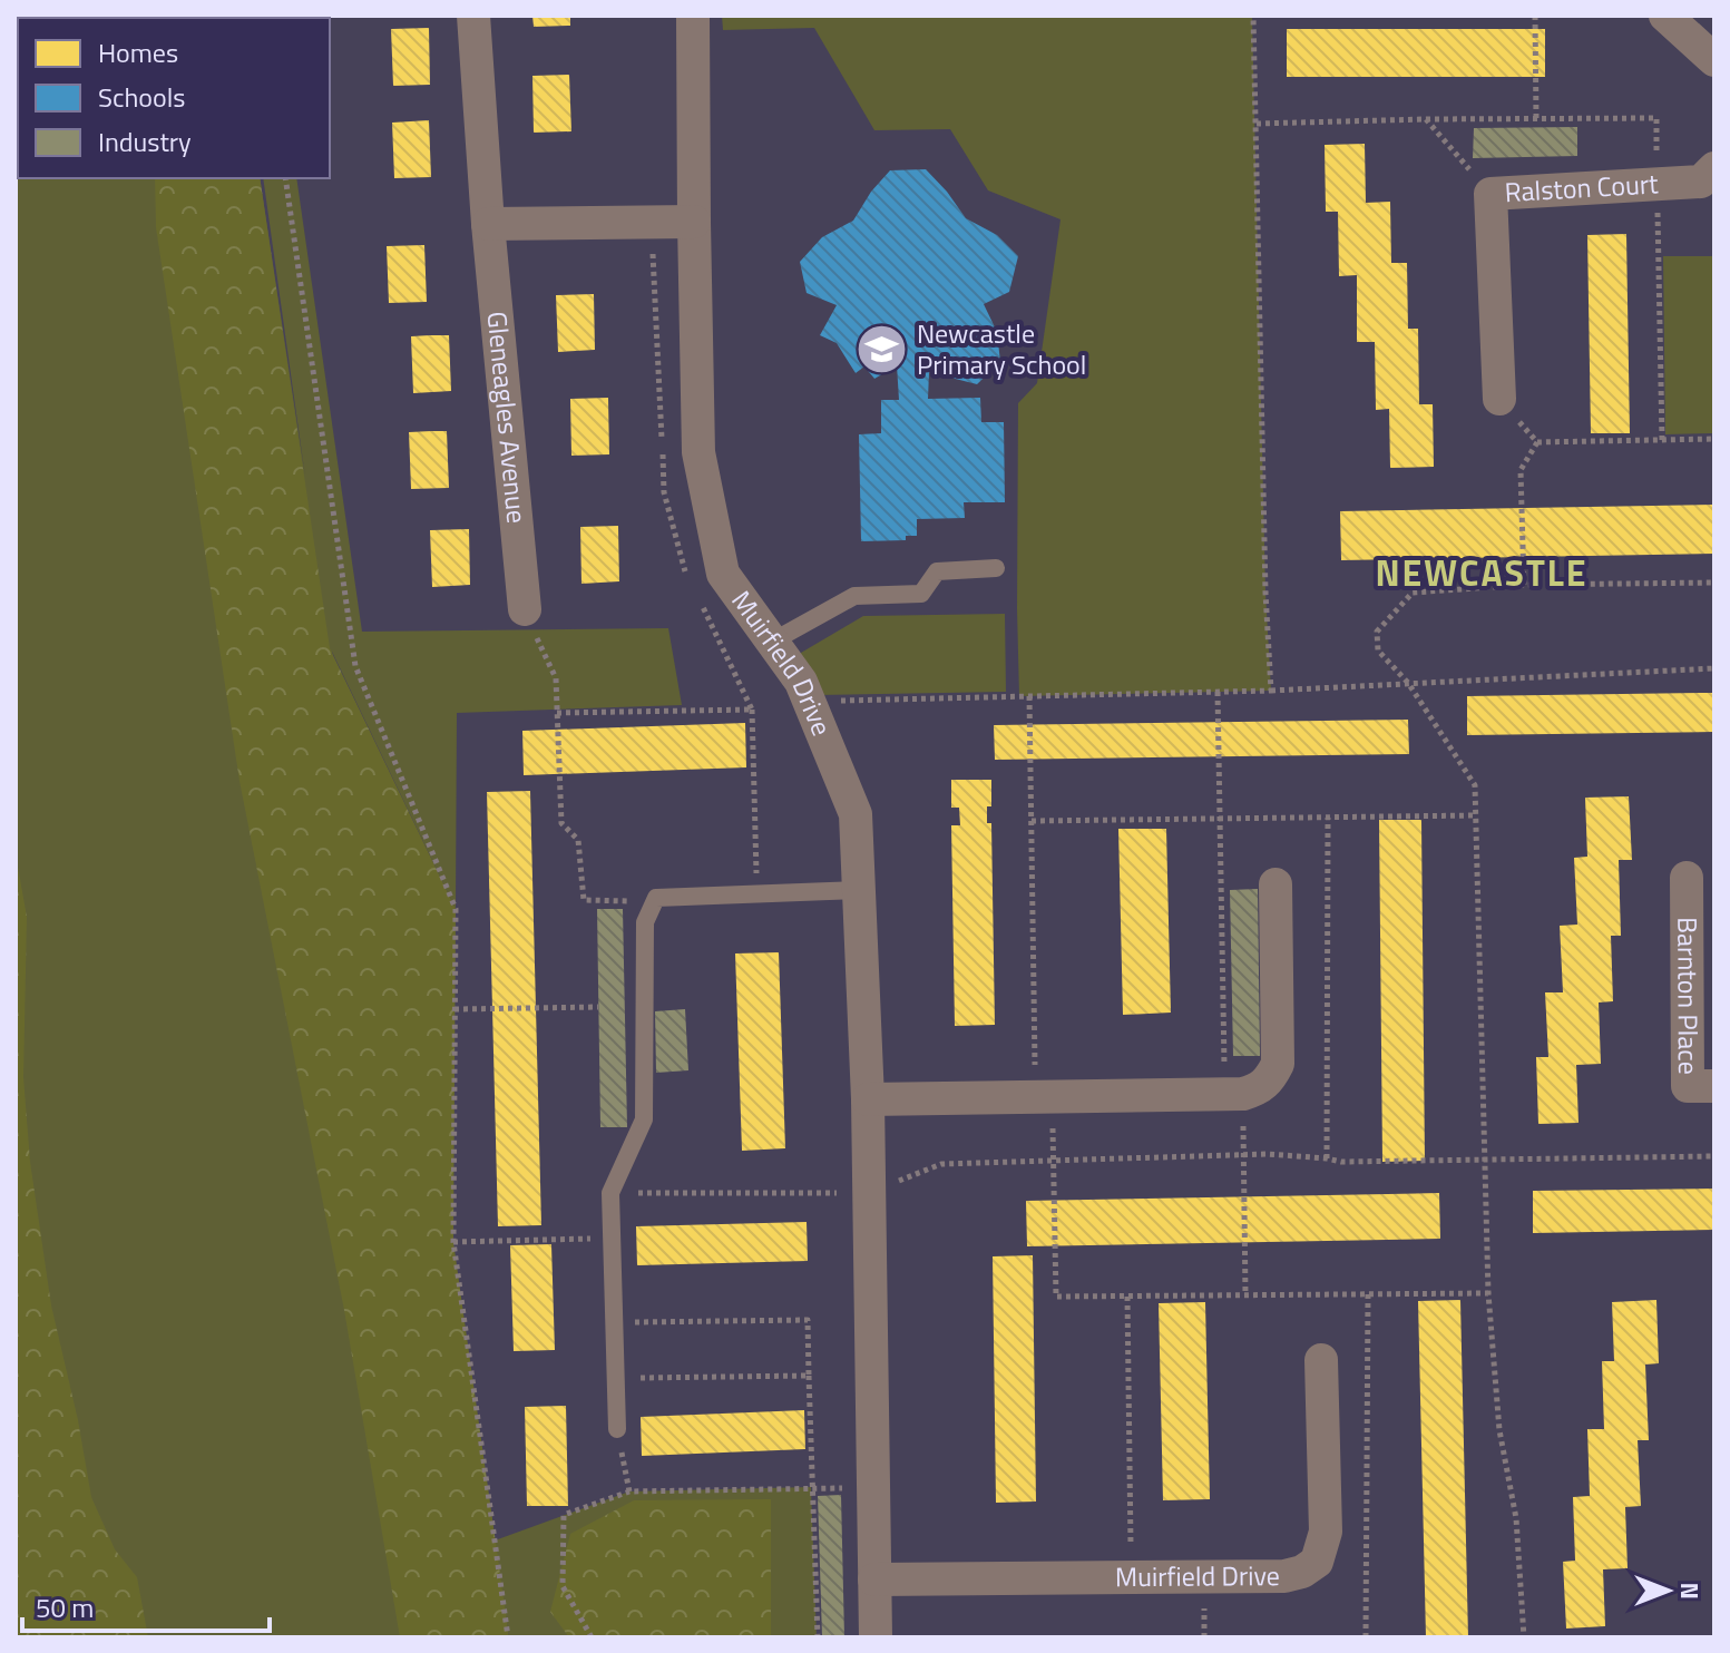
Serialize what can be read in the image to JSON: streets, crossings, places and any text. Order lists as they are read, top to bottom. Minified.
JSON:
{"streets":{"street":["Ralston Court","Gleneagles Avenue","Muirfield Drive","Barnton Place"]},"districts":["NEWCASTLE"],"places":{"school or university":["Newcastle Primary School"]},"legend":["Homes","Schools","Industry"],"scale_bar":"50 m","north":"right"}
